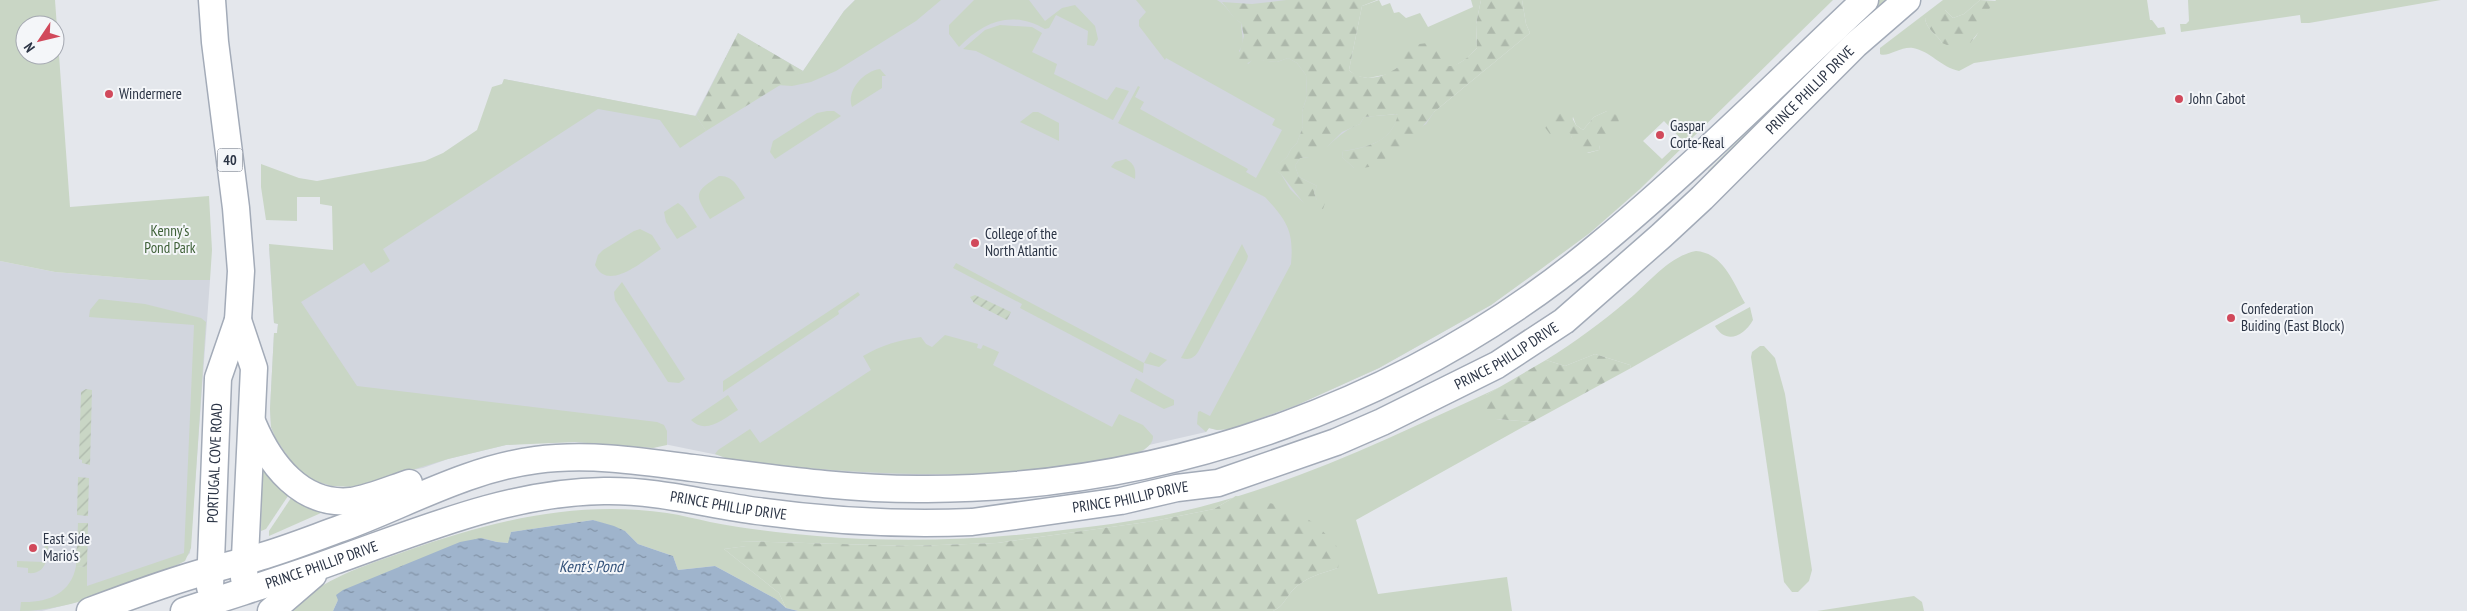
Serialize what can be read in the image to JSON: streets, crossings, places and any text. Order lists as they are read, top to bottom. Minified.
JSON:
{"streets":{"main road":["PRINCE PHILLIP DRIVE","40","PORTUGAL COVE ROAD"]},"crossings":[["PRINCE PHILLIP DRIVE","PORTUGAL COVE ROAD"]],"water":["Kent's Pond"],"parks":["Kenny's Pond Park"],"places":["Windermere","John Cabot","Gaspar Corte-Real","College of the North Atlantic","Confederation Buiding (East Block)","East Side Mario's"],"north":"bottom left"}
